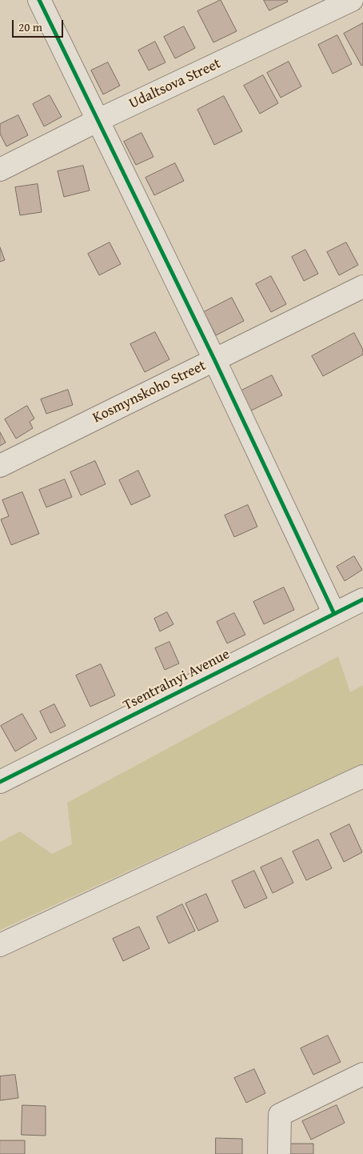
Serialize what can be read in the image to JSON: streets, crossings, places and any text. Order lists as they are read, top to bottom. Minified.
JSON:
{"streets":{"street":["Udaltsova Street","Kosmynskoho Street","Tsentralnyi Avenue"]},"scale_bar":"20 m"}
